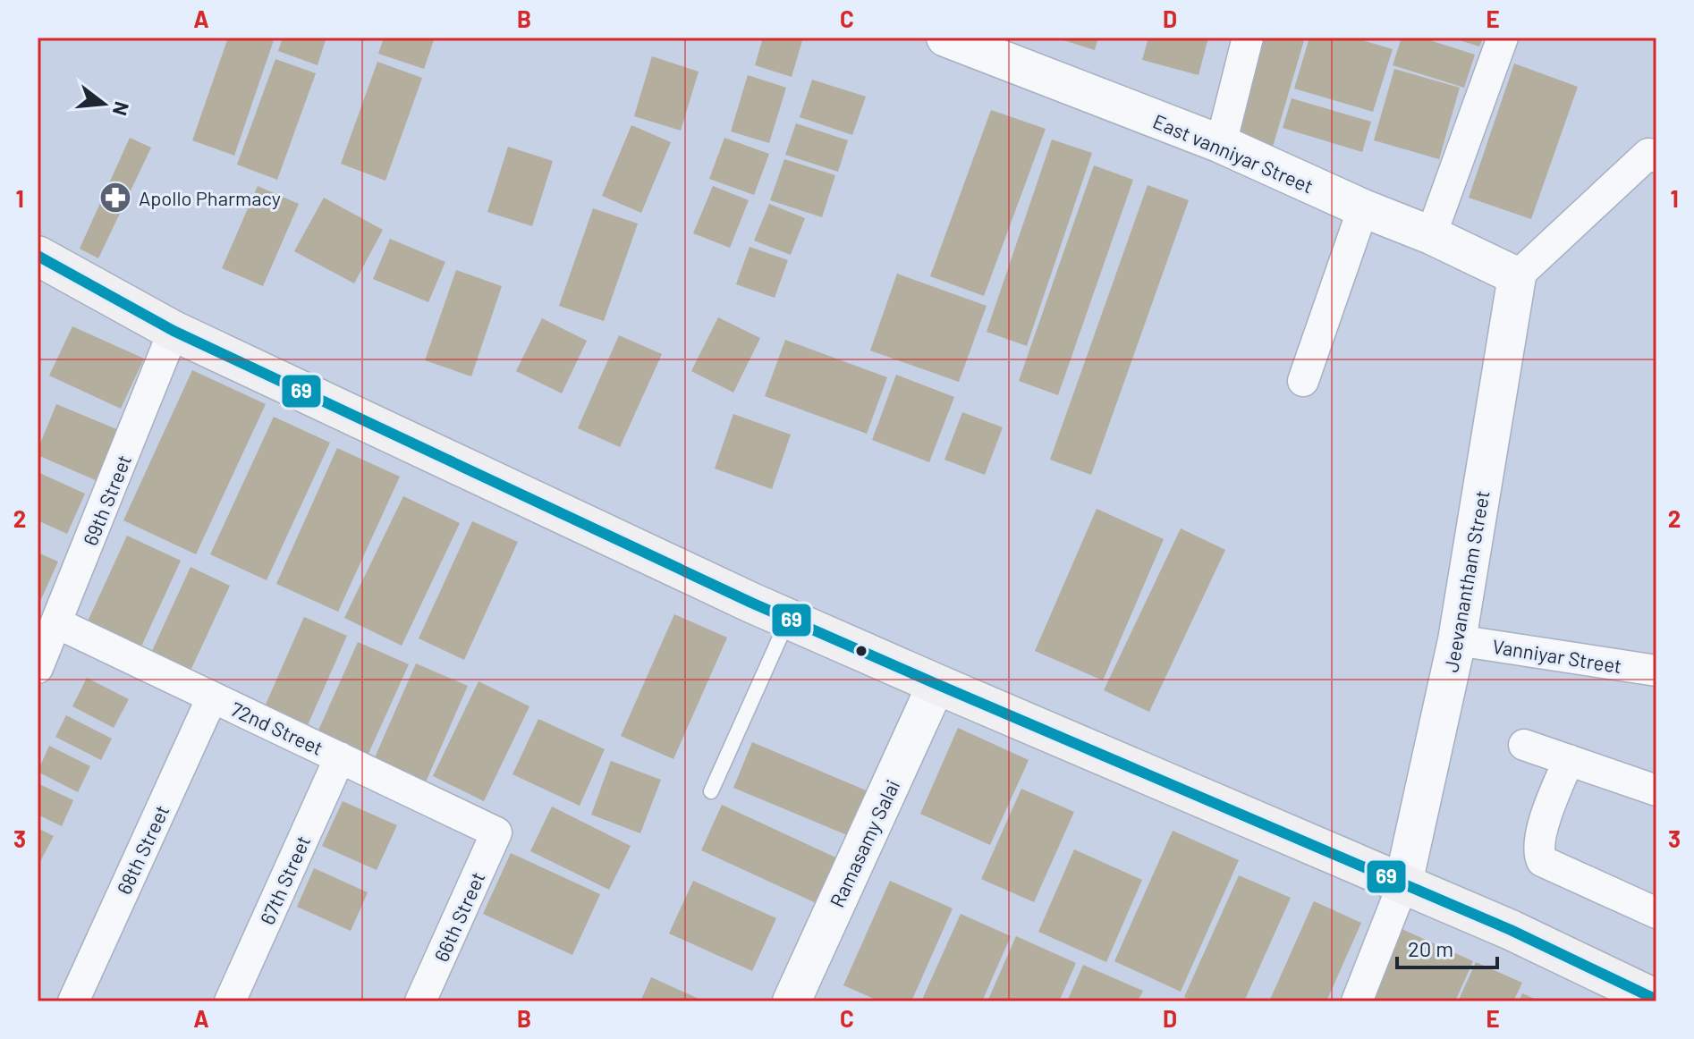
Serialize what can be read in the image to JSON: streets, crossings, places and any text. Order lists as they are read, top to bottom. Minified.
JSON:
{"streets":{"street":["East vanniyar Street","69th Street","Jeevanantham Street","Vanniyar Street","72nd Street","Ramasamy Salai","68th Street","67th Street","66th Street"]},"crossings":[["East vanniyar Street","Jeevanantham Street"],["69th Street","72nd Street"],["Jeevanantham Street","Vanniyar Street"],["72nd Street","68th Street"],["72nd Street","67th Street"],["72nd Street","66th Street"]],"places":{"pharmacy":["Apollo Pharmacy"]},"lines":["transit line 69"],"scale_bar":"20 m","north":"right","grid":{"columns":["A","B","C","D","E"],"rows":["1","2","3"]}}
